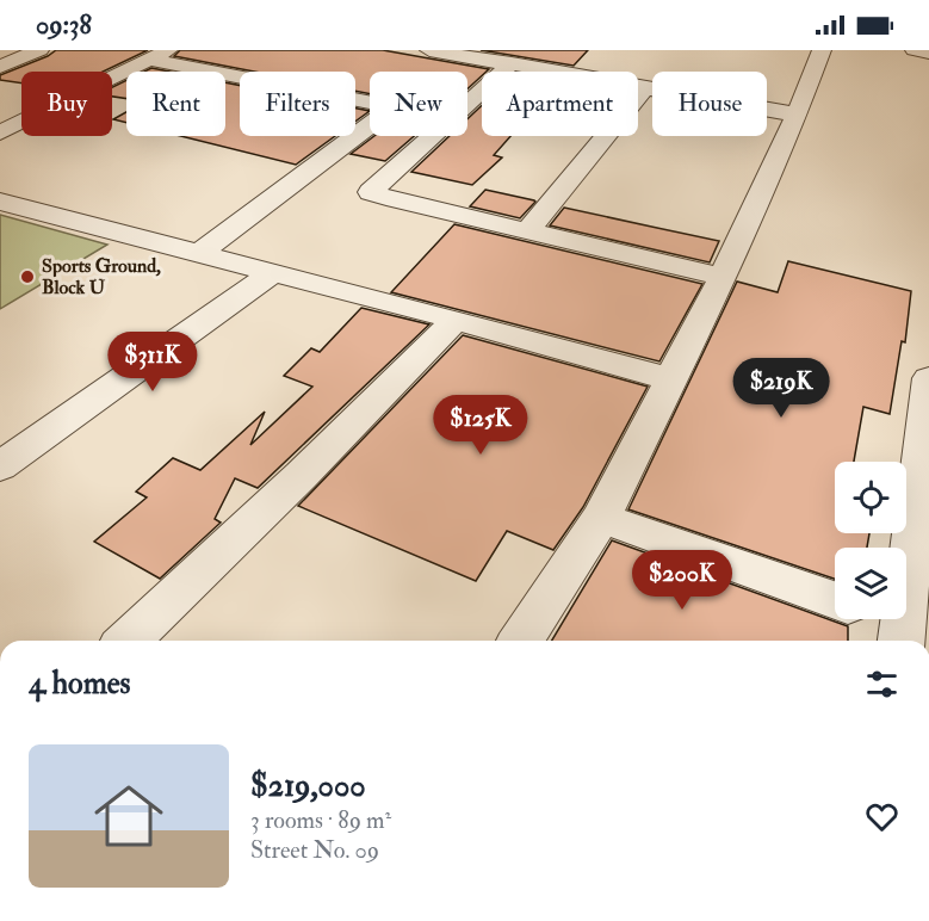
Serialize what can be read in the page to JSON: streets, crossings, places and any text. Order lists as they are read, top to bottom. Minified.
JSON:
{"places":["Sports Ground, Block U"],"page":{"status":"09:38","chip":["Buy","Rent","Filters","New","Apartment","House"],"price":["$311K","$219K","$125K","$200K"],"heading":"4 homes","list":[{"name":"$219,000","note":"3 rooms · 89 m² · Street No. 09"}]}}
